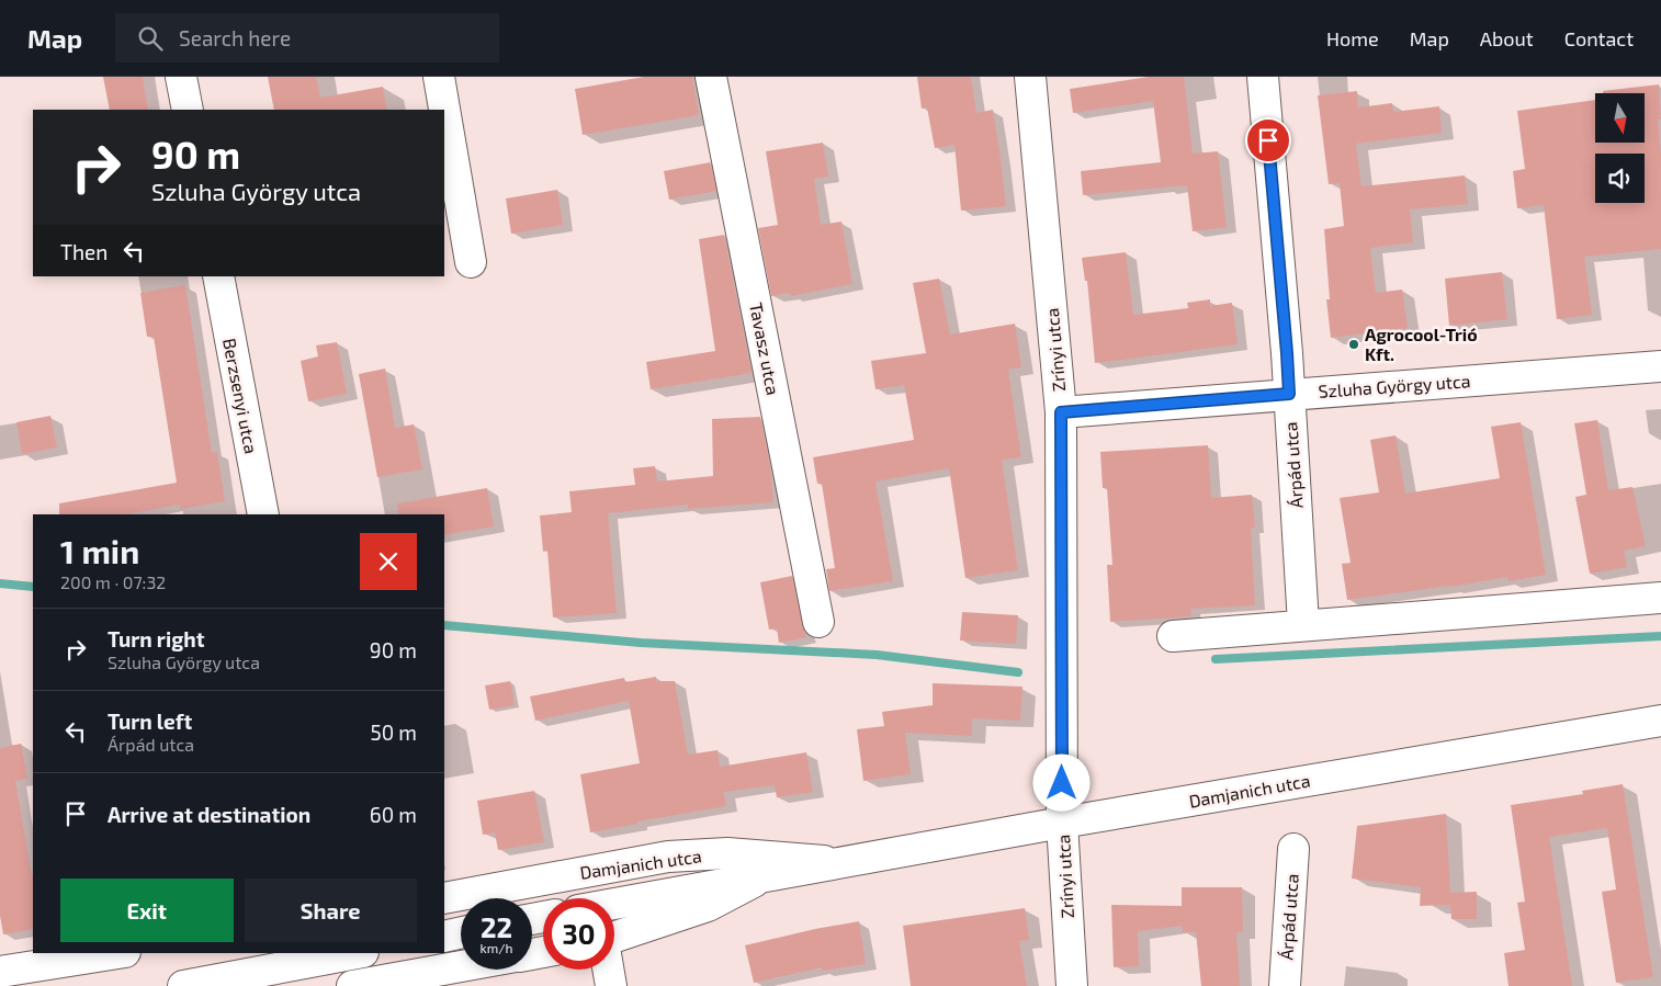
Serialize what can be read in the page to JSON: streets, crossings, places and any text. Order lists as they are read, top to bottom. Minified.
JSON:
{"streets":{"street":["Tavasz utca","Zrínyi utca","Szluha György utca","Berzsenyi utca","Árpád utca","Damjanich utca"]},"crossings":[["Zrínyi utca","Szluha György utca"],["Zrínyi utca","Damjanich utca"],["Szluha György utca","Árpád utca"]],"places":["Agrocool-Trió Kft."],"north":"bottom","page":{"header":"Map","search":"Search here","nav":["Home","Map","About","Contact"],"turn":["90 m","Szluha György utca"],"then":"Then","heading":["1 min","200 m · 07:32"],"list":[{"name":"Turn right","note":"Szluha György utca","value":"90 m"},{"name":"Turn left","note":"Árpád utca","value":"50 m"},{"name":"Arrive at destination","value":"60 m"}],"buttons":["Exit","Share"],"speed":"22 km/h","limit":"30"}}
